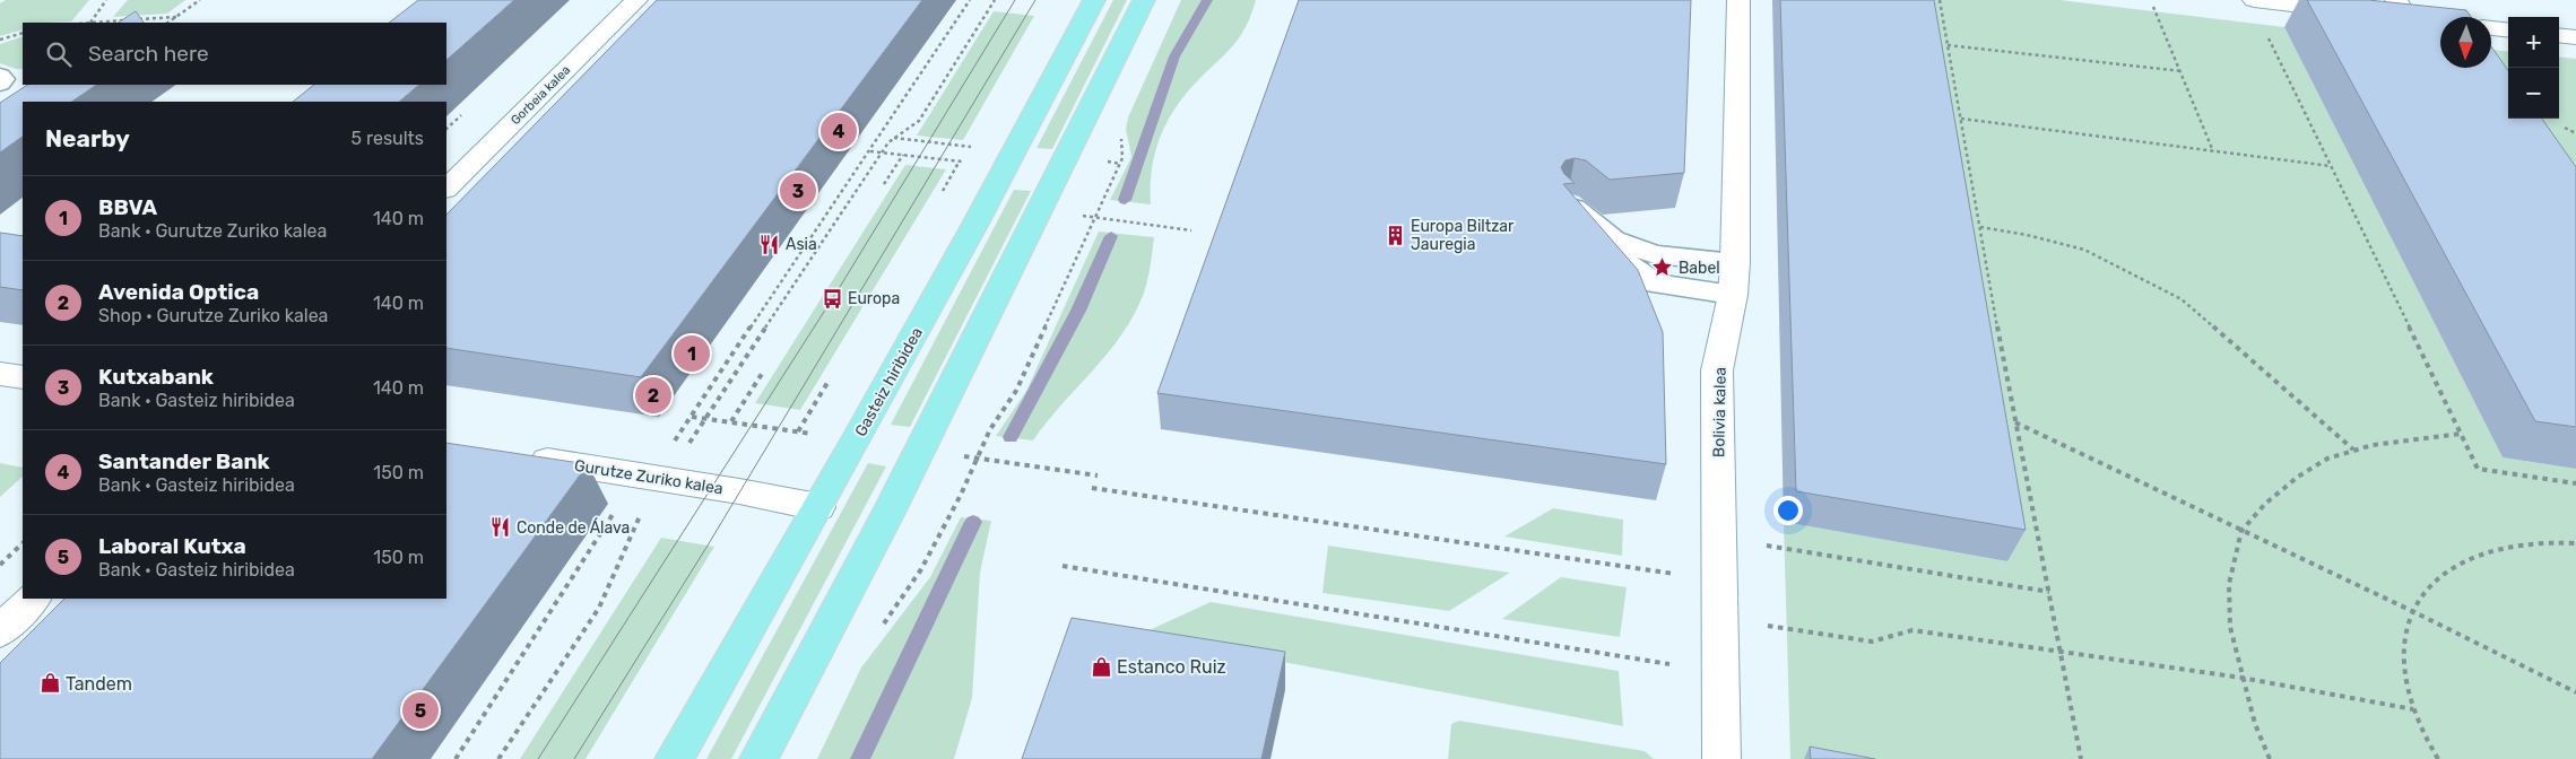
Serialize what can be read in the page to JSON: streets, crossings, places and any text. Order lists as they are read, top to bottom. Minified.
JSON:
{"streets":{"main road":["Gasteiz hiribidea"],"street":["Gorbeia kalea","Bolivia kalea","Gurutze Zuriko kalea"]},"crossings":[["Gasteiz hiribidea","Gurutze Zuriko kalea"]],"places":{"building":["Europa Biltzar Jauregia"],"restaurant":["Asia","Conde de Álava"],"place":["Babel"],"bus stop":["Europa"],"shop":["Estanco Ruiz","Tandem"]},"north":"bottom","page":{"map_buttons":["+","−"],"search":"Search here","heading":["Nearby","5 results"],"pins":["4","3","1","2","5"],"list":[{"mark":"1","name":"BBVA","note":"Bank · Gurutze Zuriko kalea","value":"140 m"},{"mark":"2","name":"Avenida Optica","note":"Shop · Gurutze Zuriko kalea","value":"140 m"},{"mark":"3","name":"Kutxabank","note":"Bank · Gasteiz hiribidea","value":"140 m"},{"mark":"4","name":"Santander Bank","note":"Bank · Gasteiz hiribidea","value":"150 m"},{"mark":"5","name":"Laboral Kutxa","note":"Bank · Gasteiz hiribidea","value":"150 m"}]}}
